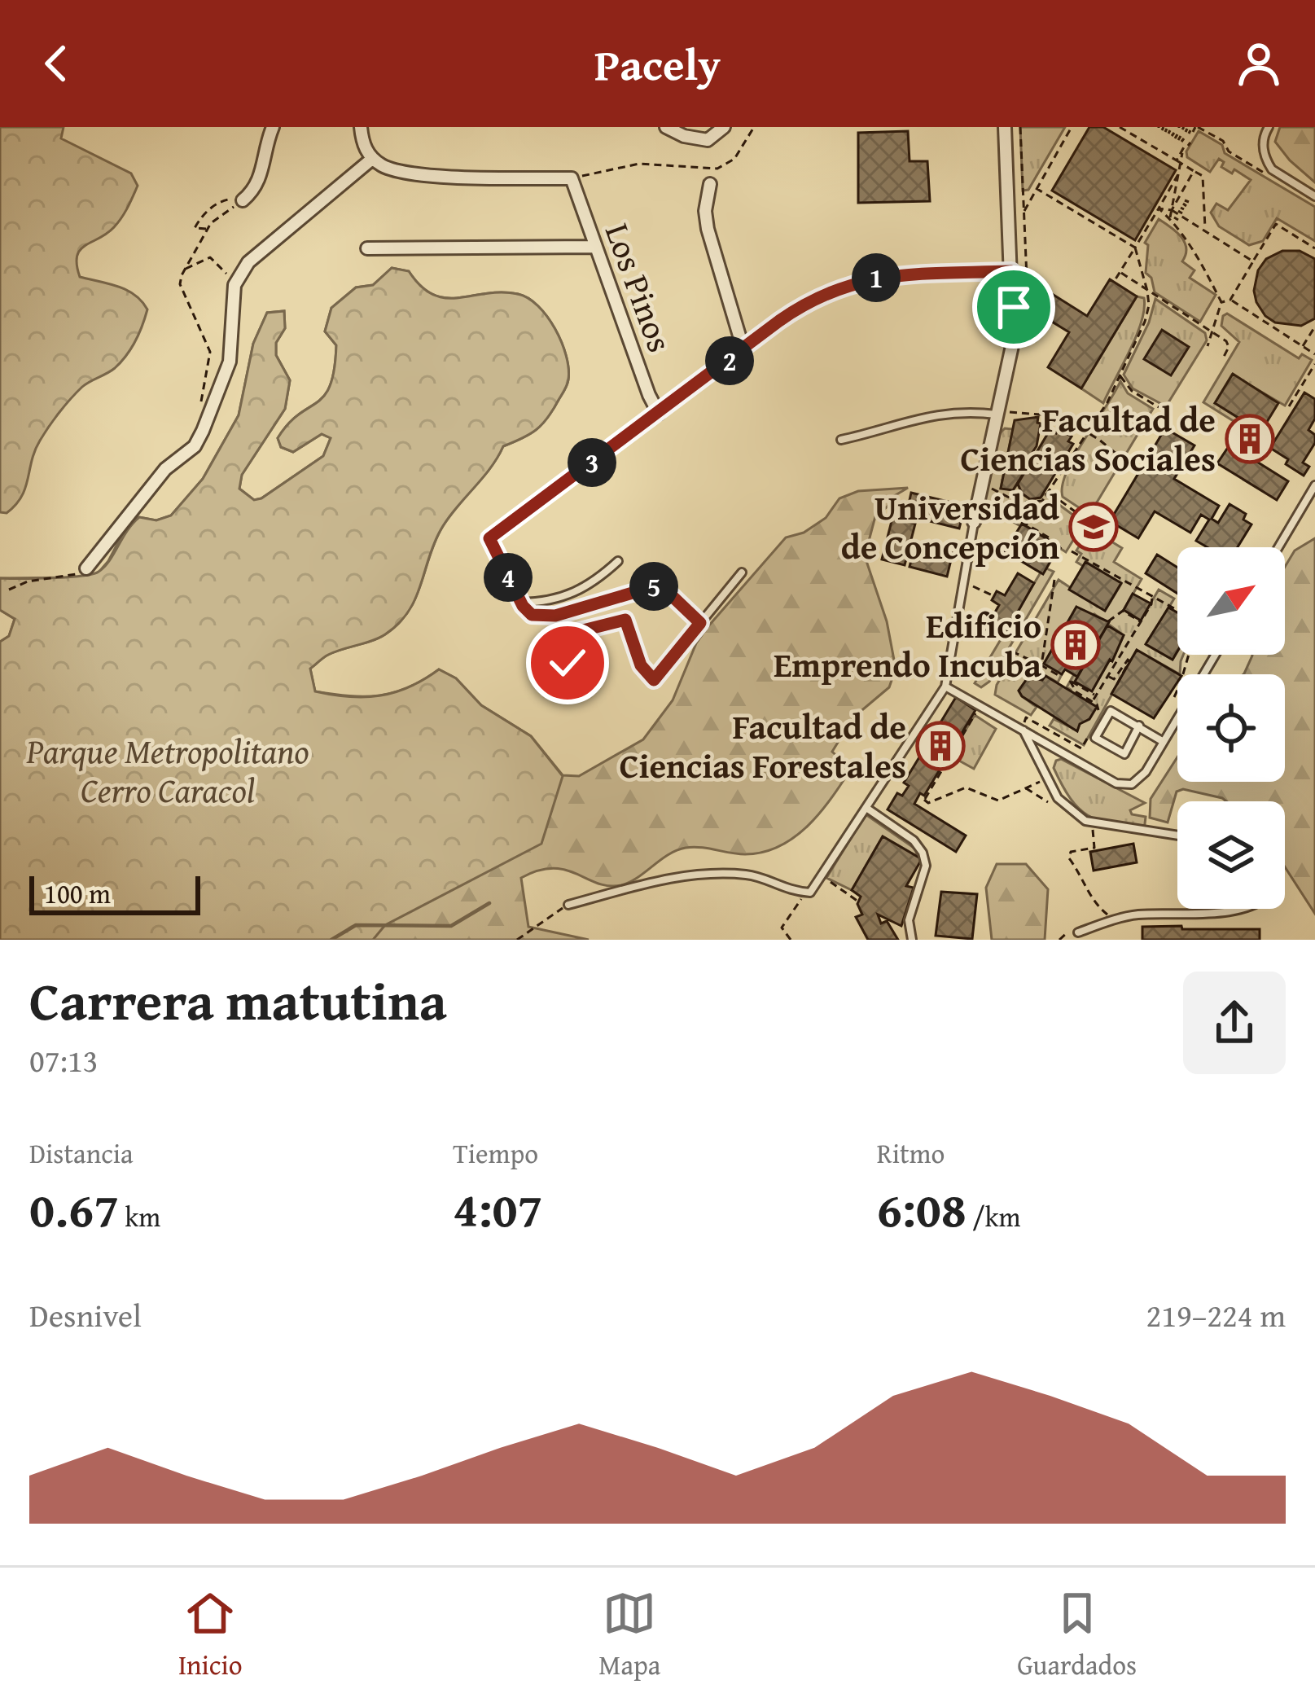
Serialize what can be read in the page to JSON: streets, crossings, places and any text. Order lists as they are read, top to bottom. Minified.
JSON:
{"streets":{"street":["Los Pinos"]},"parks":["Parque Metropolitano Cerro Caracol"],"places":{"building":["Facultad de Ciencias Sociales","Edificio Emprendo Incuba","Facultad de Ciencias Forestales"],"school or university":["Universidad de Concepción"]},"scale_bar":"100 m","north":"top right","page":{"header":"Pacely","pins":["1","2","3","4","5"],"scale":"100 m","heading":["Carrera matutina","07:13"],"stats":[["Distancia","0.67 km"],["Tiempo","4:07"],["Ritmo","6:08 /km"]],"chart":["Desnivel","219–224 m"],"tabs":["Inicio","Mapa","Guardados"]}}
